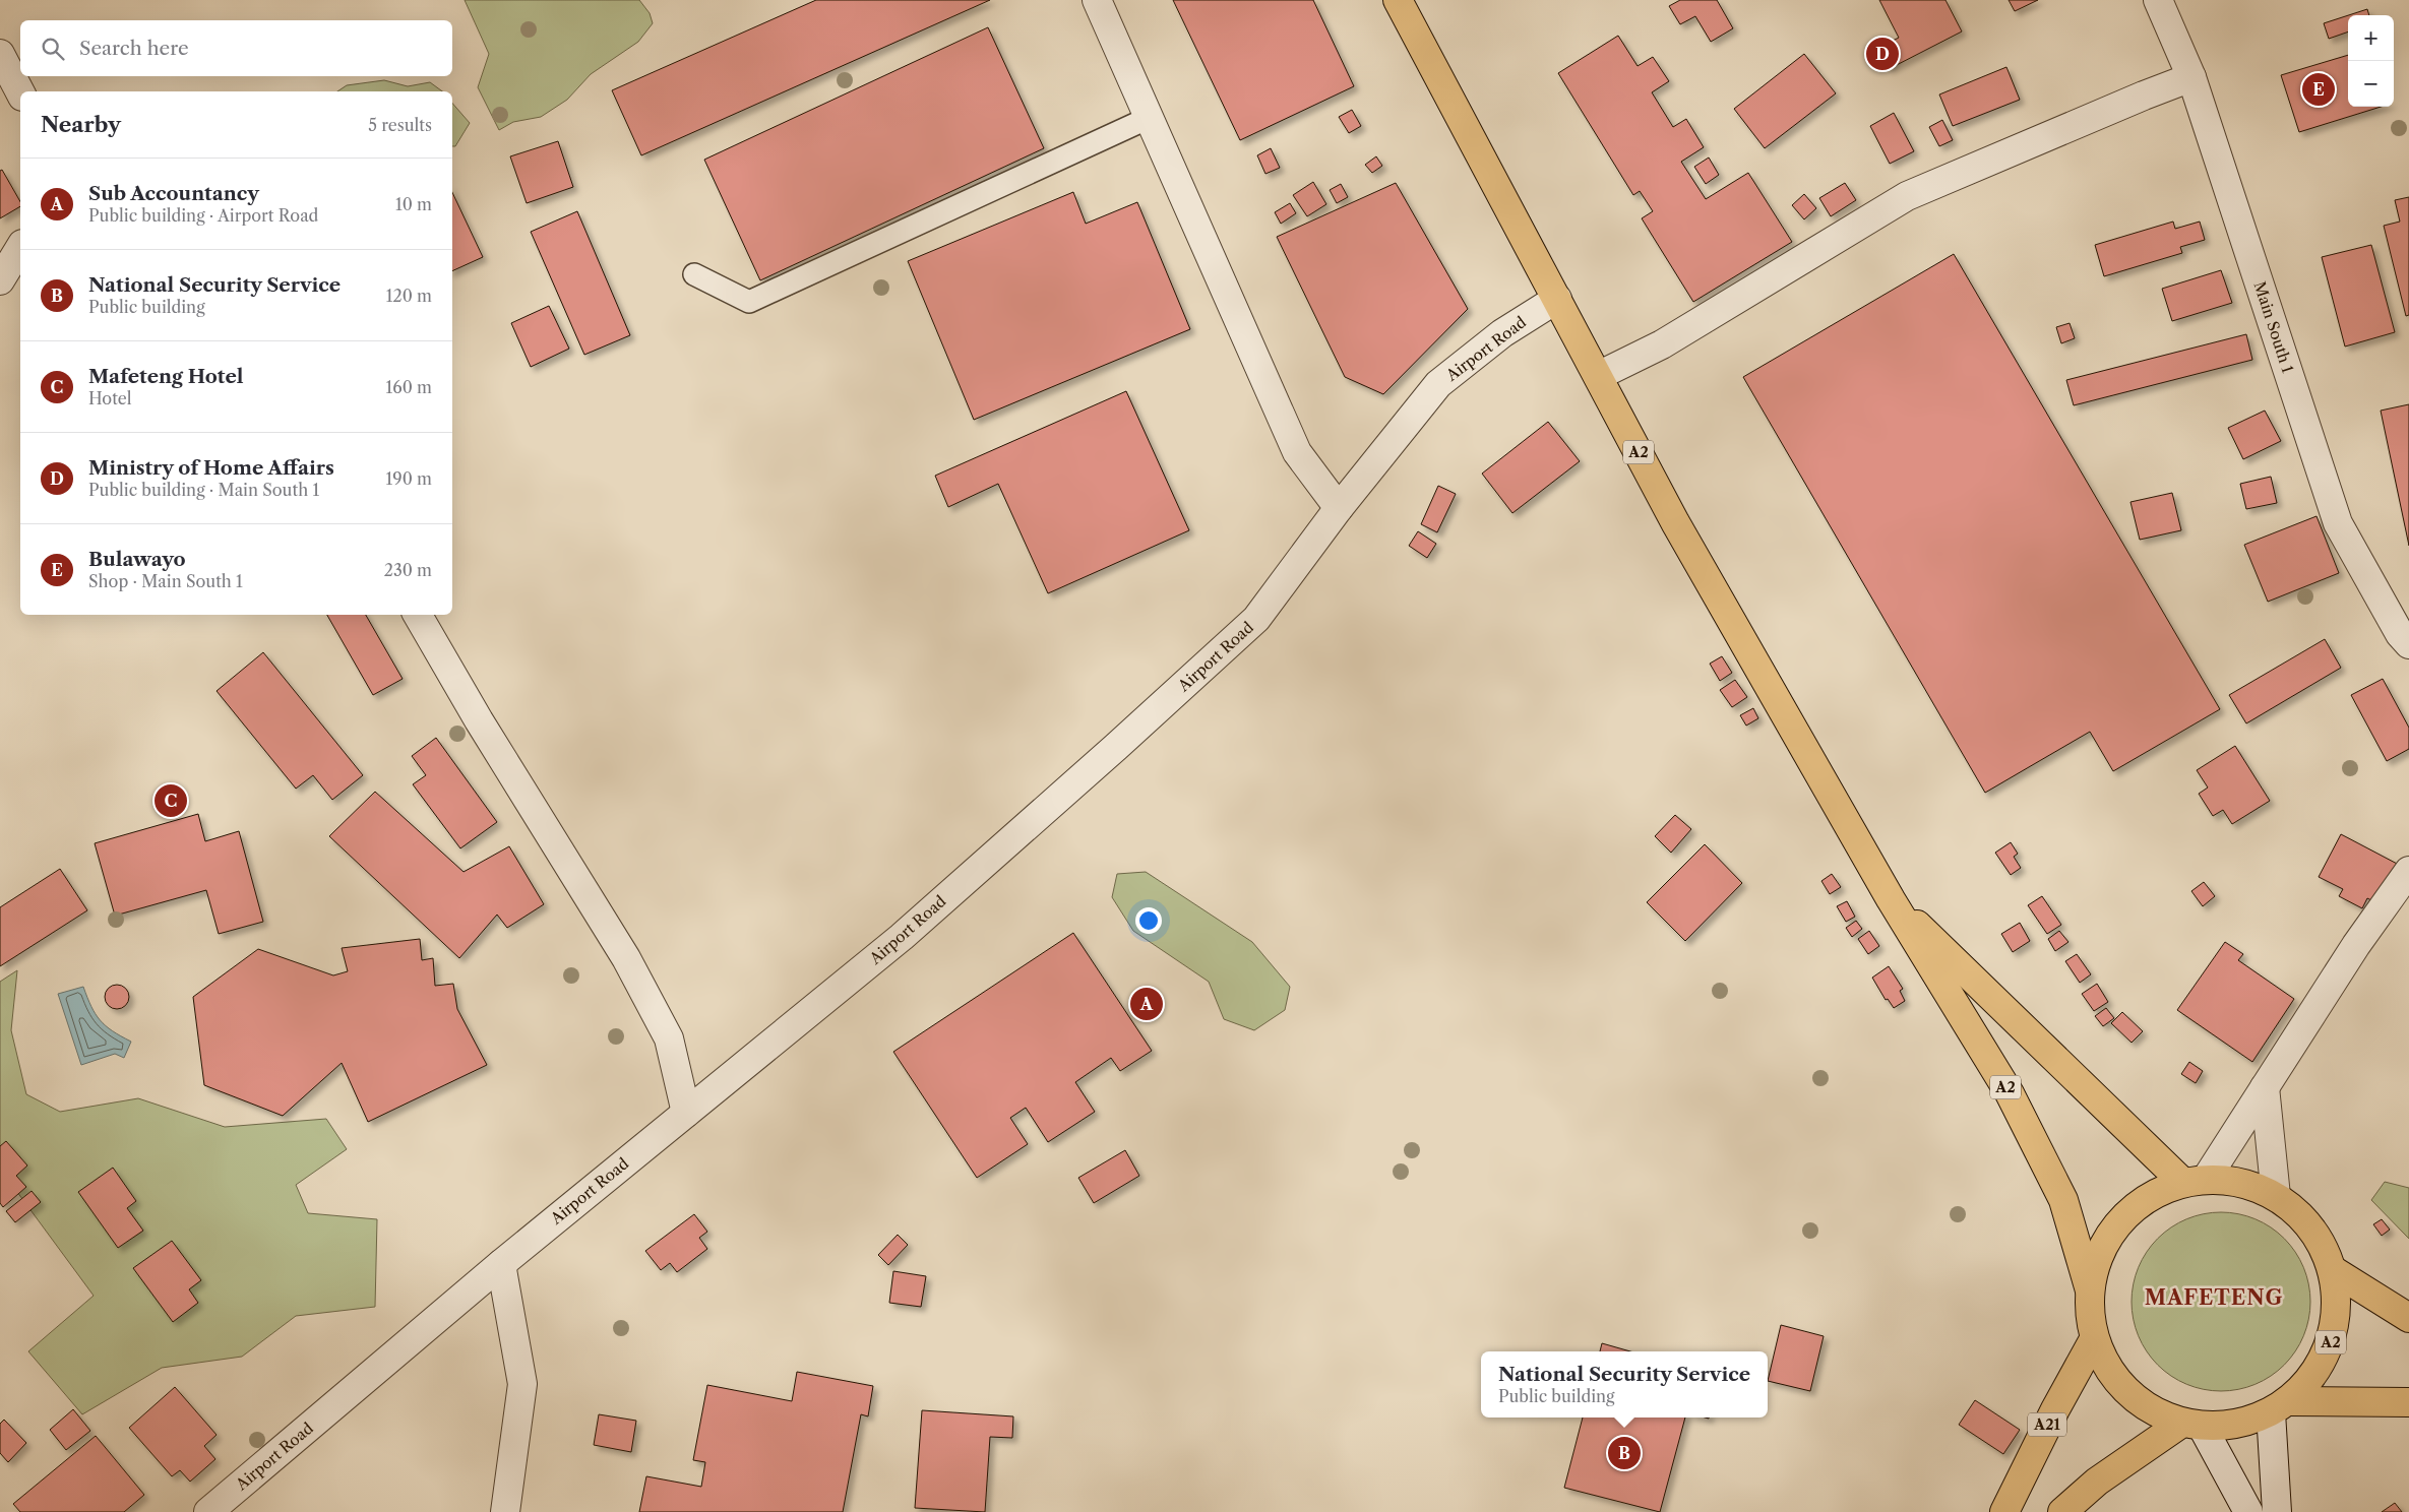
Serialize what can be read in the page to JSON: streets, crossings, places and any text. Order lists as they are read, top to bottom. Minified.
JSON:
{"streets":{"main road":["A2","A21"],"street":["Main South 1","Airport Road"]},"crossings":[["Airport Road","A2"],["A2","A21"]],"districts":["MAFETENG"],"page":{"map_buttons":["+","−"],"search":"Search here","pins":["D","E","C","A","B"],"heading":["Nearby","5 results"],"list":[{"mark":"A","name":"Sub Accountancy","note":"Public building · Airport Road","value":"10 m"},{"mark":"B","name":"National Security Service","note":"Public building","value":"120 m"},{"mark":"C","name":"Mafeteng Hotel","note":"Hotel","value":"160 m"},{"mark":"D","name":"Ministry of Home Affairs","note":"Public building · Main South 1","value":"190 m"},{"mark":"E","name":"Bulawayo","note":"Shop · Main South 1","value":"230 m"}],"popup":["National Security Service","Public building"]}}
